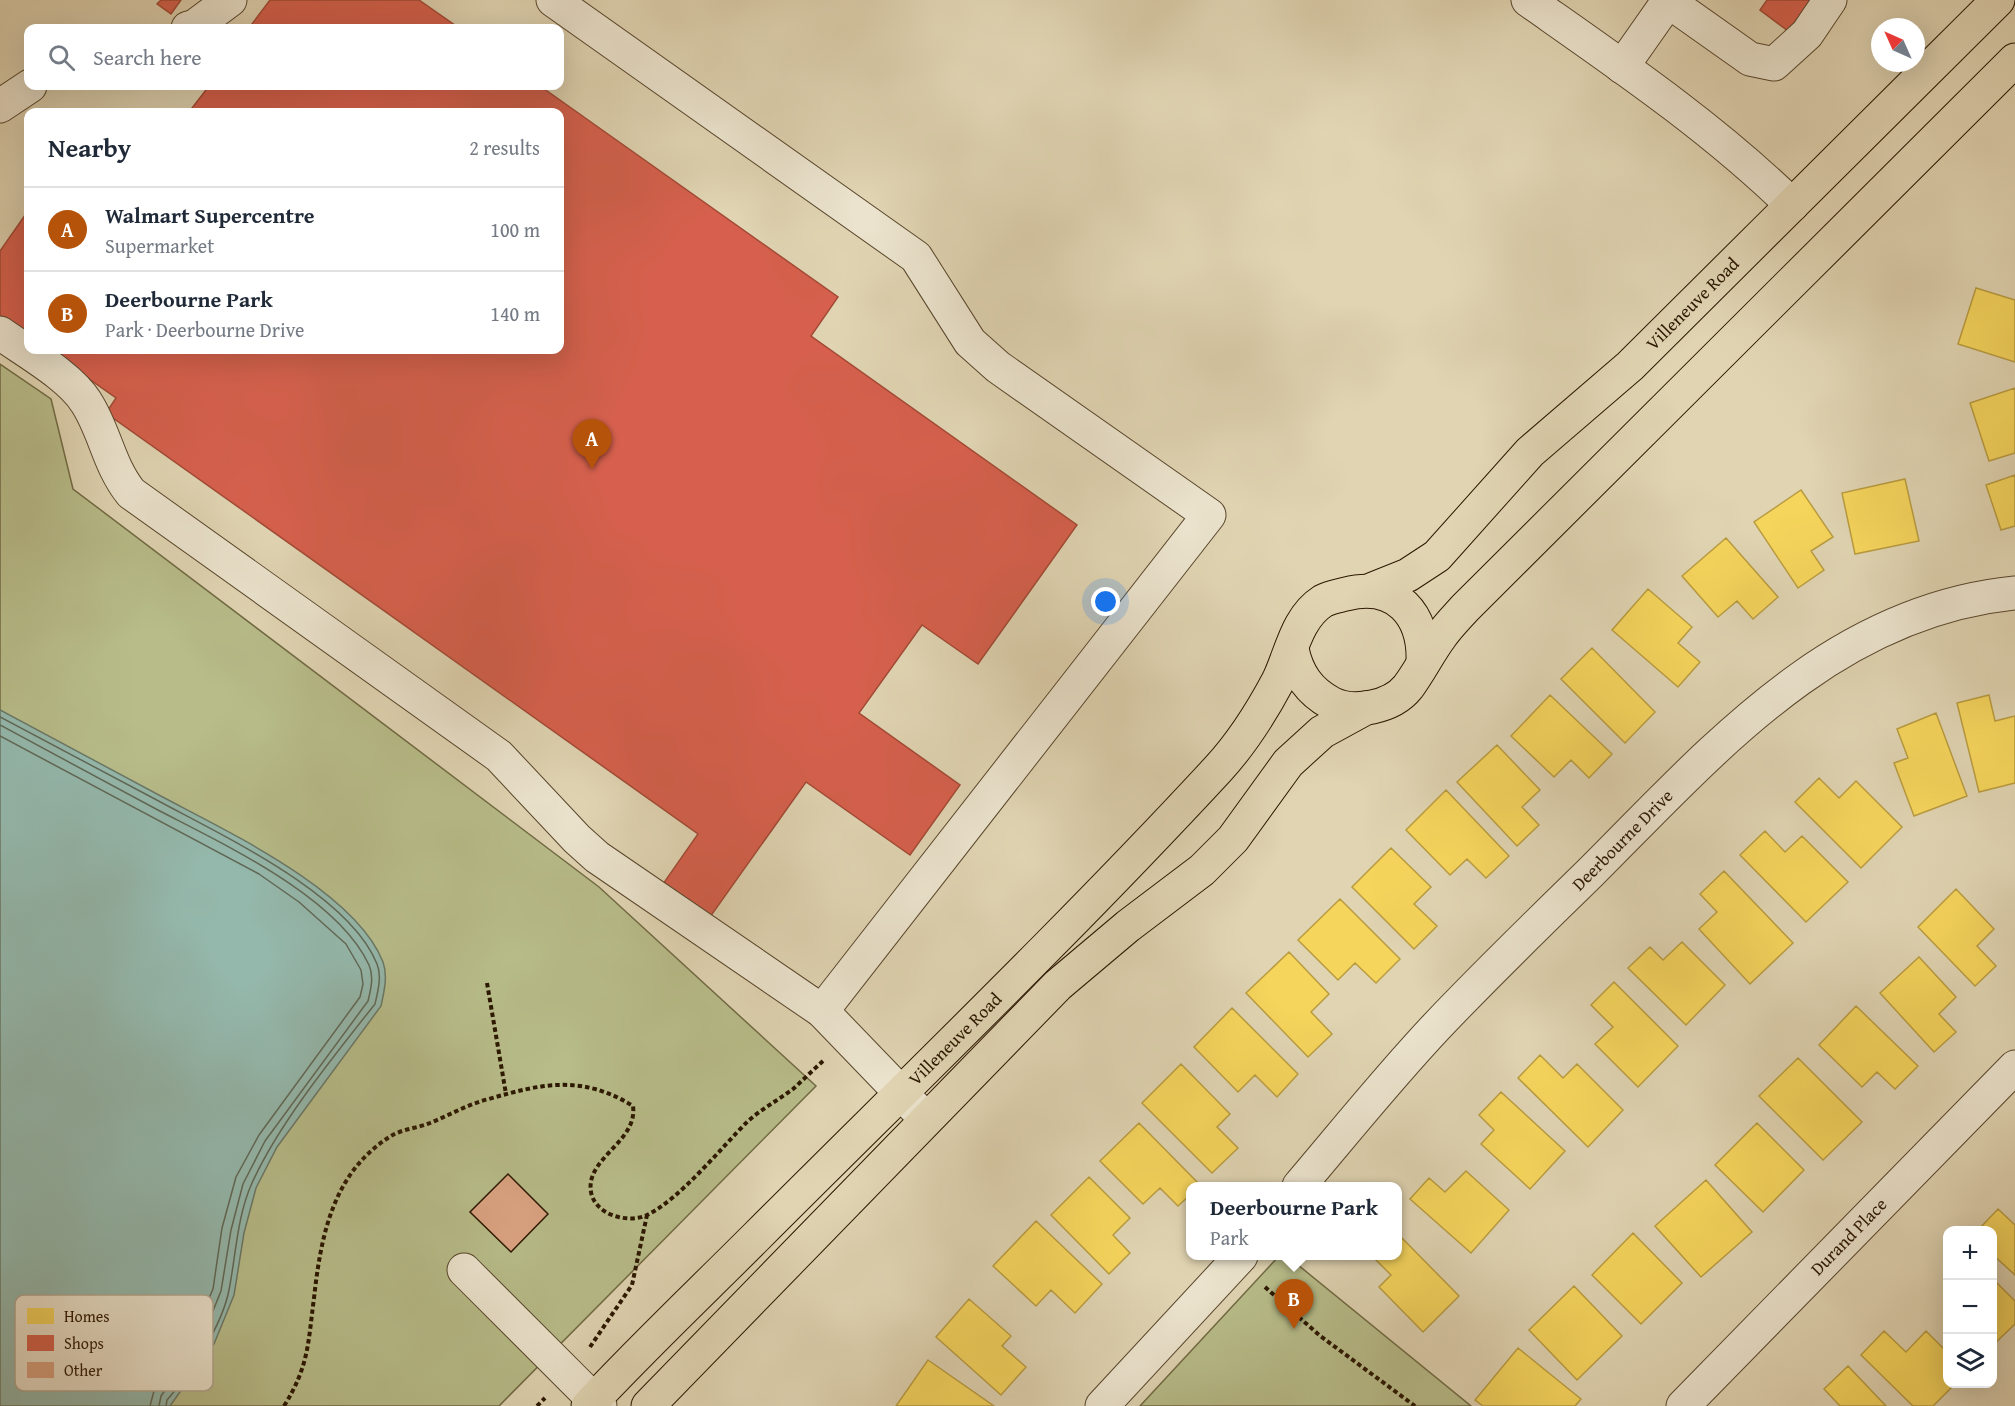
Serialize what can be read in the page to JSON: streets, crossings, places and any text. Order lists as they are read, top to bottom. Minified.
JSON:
{"streets":{"main road":["Villeneuve Road"],"street":["Deerbourne Drive","Durand Place"]},"legend":["Homes","Shops","Other"],"north":"top left","page":{"search":"Search here","heading":["Nearby","2 results"],"list":[{"mark":"A","name":"Walmart Supercentre","note":"Supermarket","value":"100 m"},{"mark":"B","name":"Deerbourne Park","note":"Park · Deerbourne Drive","value":"140 m"}],"pins":["A","B"],"popup":["Deerbourne Park","Park"],"map_buttons":["+","−"]}}
